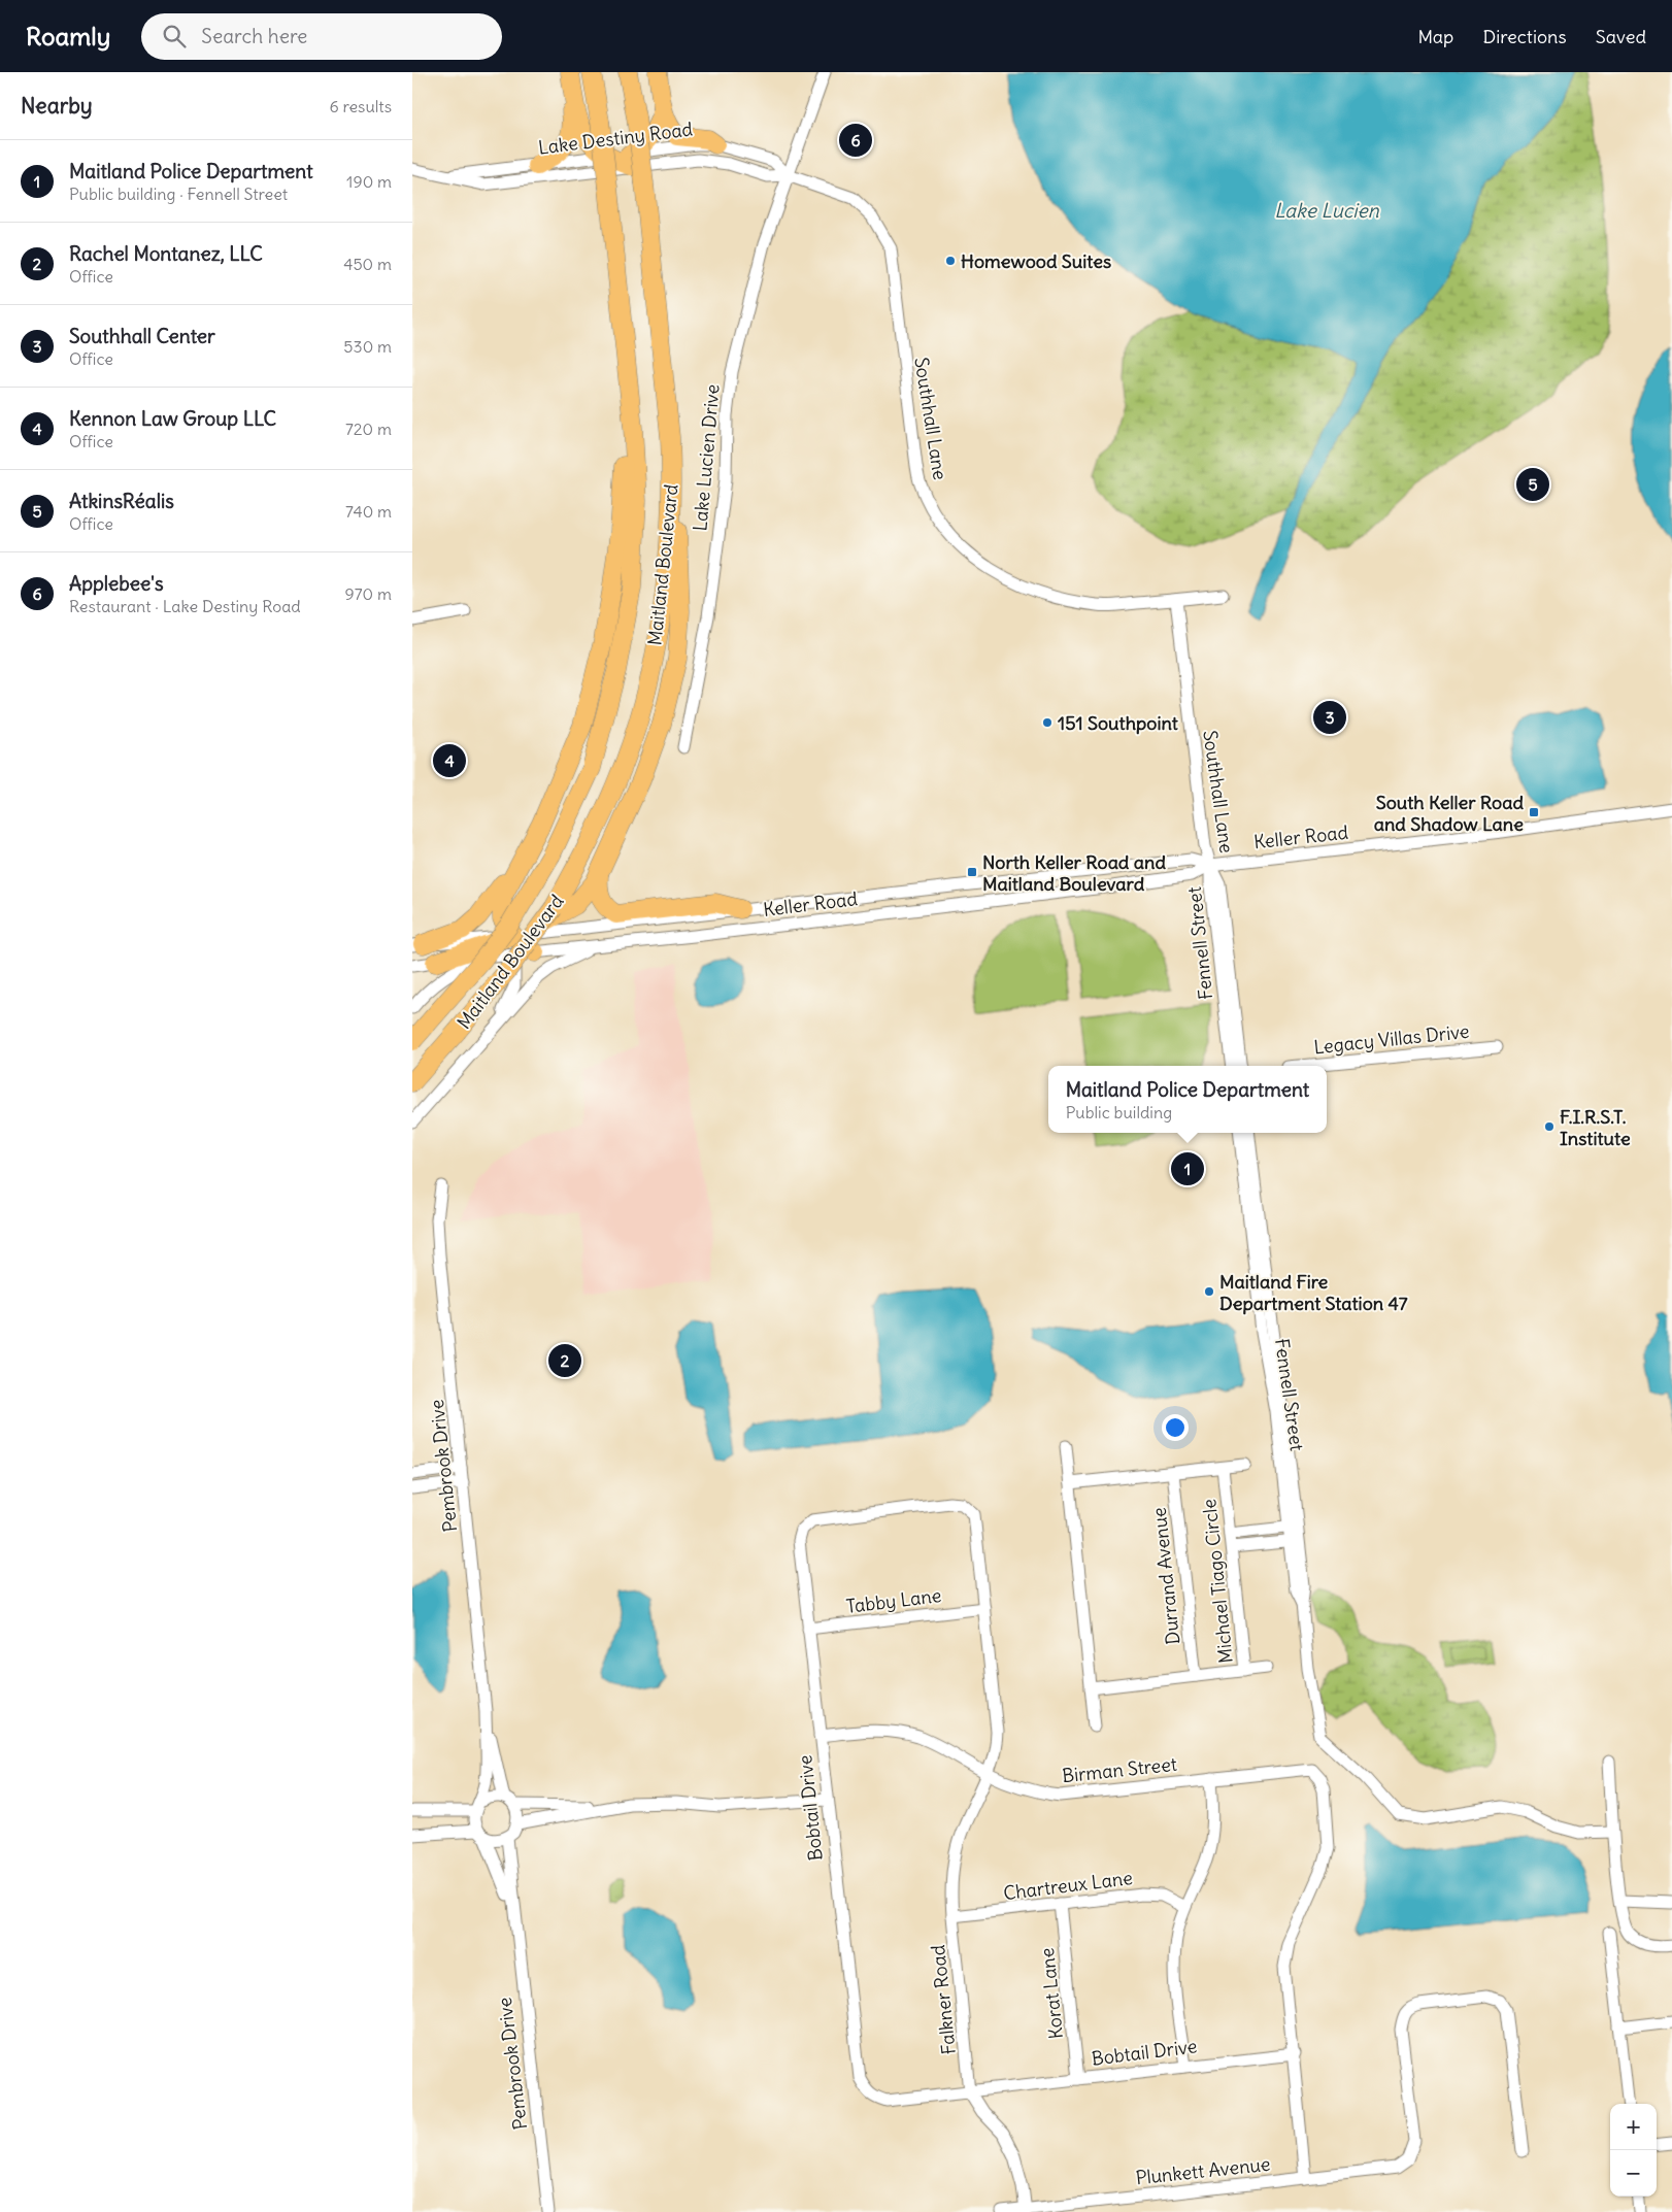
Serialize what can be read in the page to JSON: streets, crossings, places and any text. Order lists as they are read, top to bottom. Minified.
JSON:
{"streets":{"highway":["Maitland Boulevard"],"street":["Lake Destiny Road","Southhall Lane","Lake Lucien Drive","Keller Road","Fennell Street","Legacy Villas Drive","Pembrook Drive","Durrand Avenue","Michael Tiago Circle","Tabby Lane","Birman Street","Bobtail Drive","Chartreux Lane","Korat Lane","Falkner Road","Plunkett Avenue"]},"crossings":[["Lake Destiny Road","Southhall Lane"],["Lake Destiny Road","Lake Lucien Drive"],["Lake Destiny Road","Maitland Boulevard"],["Southhall Lane","Lake Lucien Drive"],["Southhall Lane","Keller Road"],["Southhall Lane","Fennell Street"],["Keller Road","Fennell Street"],["Durrand Avenue","Michael Tiago Circle"],["Tabby Lane","Bobtail Drive"],["Birman Street","Bobtail Drive"],["Birman Street","Falkner Road"],["Bobtail Drive","Korat Lane"],["Bobtail Drive","Falkner Road"],["Chartreux Lane","Korat Lane"],["Chartreux Lane","Falkner Road"],["Falkner Road","Plunkett Avenue"]],"water":["Lake Lucien"],"places":{"other":["Homewood Suites","151 Southpoint","F.I.R.S.T. Institute","Maitland Fire Department Station 47"],"transit":["South Keller Road and Shadow Lane","North Keller Road and Maitland Boulevard"]},"page":{"header":"Roamly","search":"Search here","nav":["Map","Directions","Saved"],"heading":["Nearby","6 results"],"pins":["6","5","3","4","1","2"],"list":[{"mark":"1","name":"Maitland Police Department","note":"Public building · Fennell Street","value":"190 m"},{"mark":"2","name":"Rachel Montanez, LLC","note":"Office","value":"450 m"},{"mark":"3","name":"Southhall Center","note":"Office","value":"530 m"},{"mark":"4","name":"Kennon Law Group LLC","note":"Office","value":"720 m"},{"mark":"5","name":"AtkinsRéalis","note":"Office","value":"740 m"},{"mark":"6","name":"Applebee's","note":"Restaurant · Lake Destiny Road","value":"970 m"}],"popup":["Maitland Police Department","Public building"],"map_buttons":["+","−"]}}
